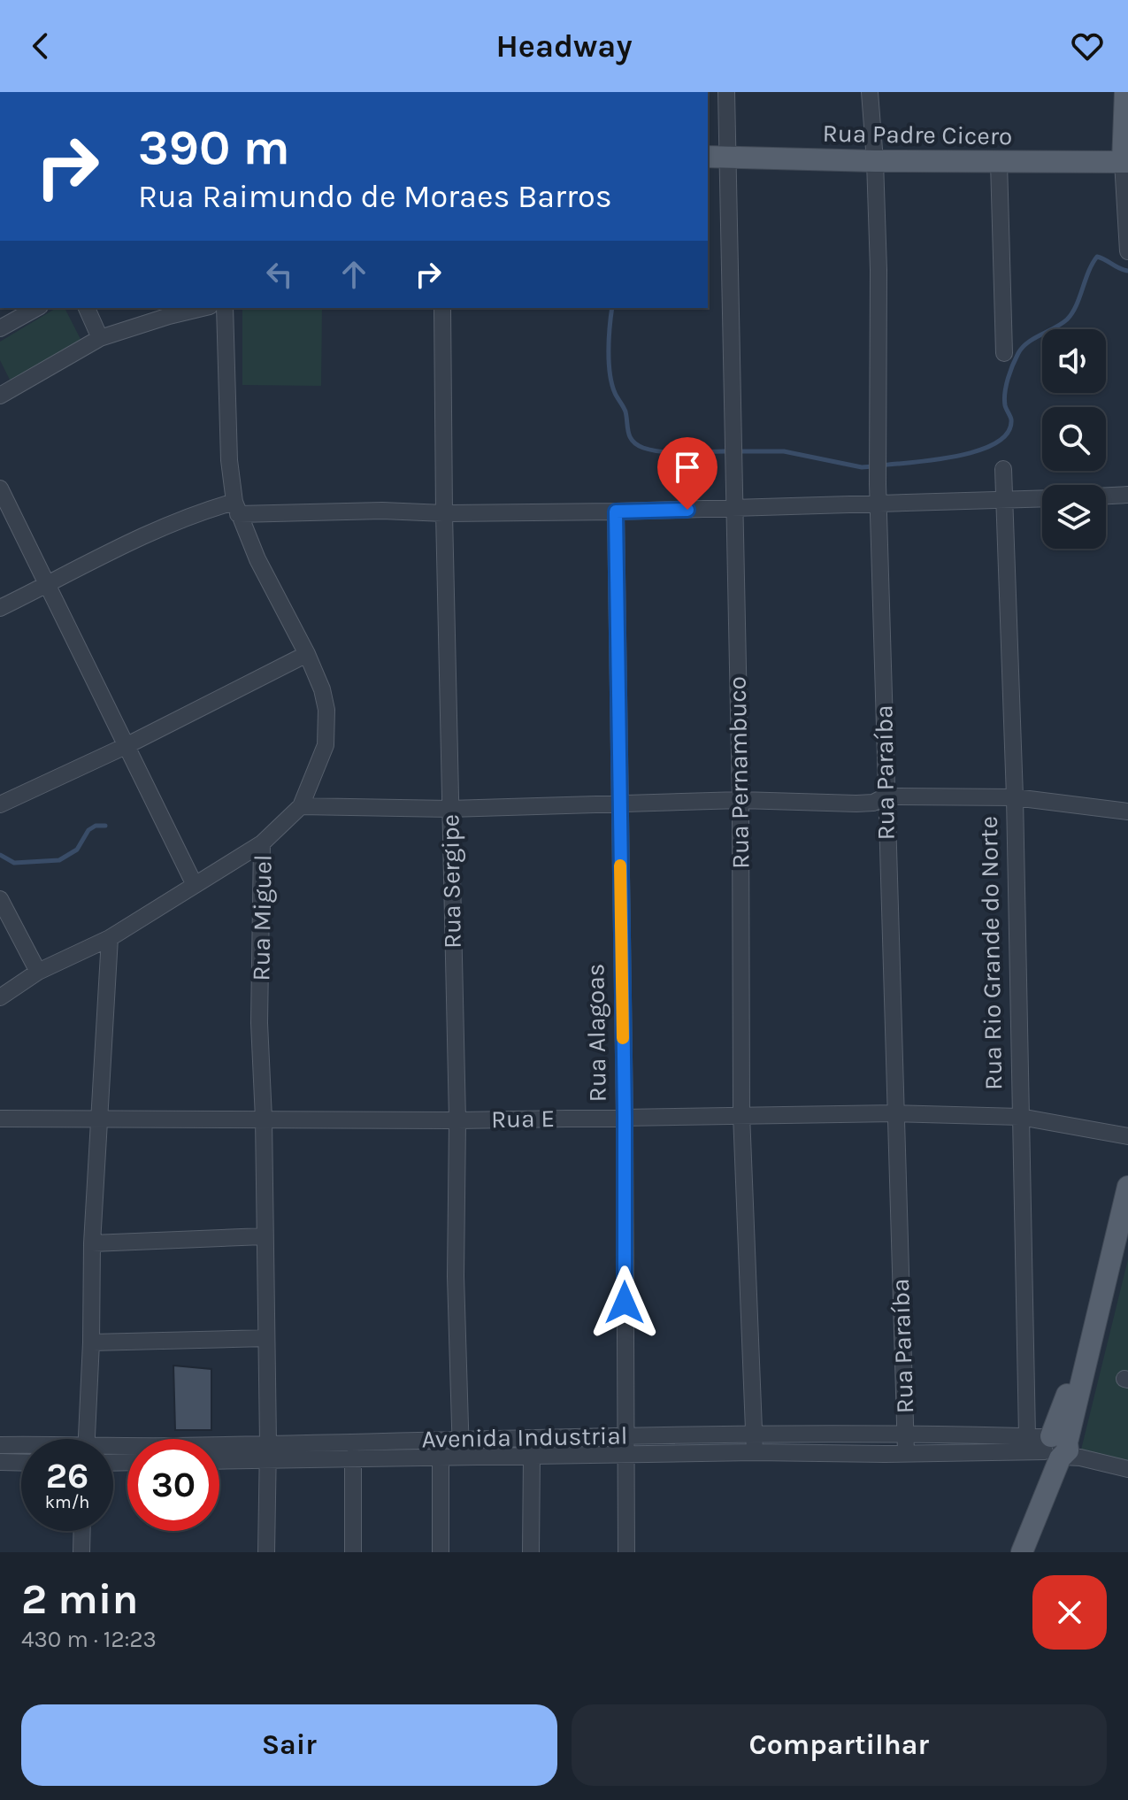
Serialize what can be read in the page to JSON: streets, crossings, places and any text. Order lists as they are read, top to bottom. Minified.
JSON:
{"streets":{"main road":["Rua Padre Cicero"],"street":["Rua Pernambuco","Rua Paraíba","Rua Sergipe","Rua Miguel","Rua Rio Grande do Norte","Rua Alagoas","Rua E","Avenida Industrial"]},"crossings":[["Rua Padre Cicero","Rua Pernambuco"],["Rua Padre Cicero","Rua Paraíba"],["Rua Pernambuco","Rua E"],["Rua Pernambuco","Avenida Industrial"],["Rua Paraíba","Rua E"],["Rua Paraíba","Avenida Industrial"],["Rua Sergipe","Rua E"],["Rua Sergipe","Avenida Industrial"],["Rua Miguel","Rua E"],["Rua Miguel","Avenida Industrial"],["Rua Rio Grande do Norte","Rua E"],["Rua Rio Grande do Norte","Avenida Industrial"],["Rua Alagoas","Rua E"],["Rua Alagoas","Avenida Industrial"]],"page":{"header":"Headway","turn":["390 m","Rua Raimundo de Moraes Barros"],"speed":"26 km/h","limit":"30","heading":["2 min","430 m · 12:23"],"buttons":["Sair","Compartilhar"]}}
